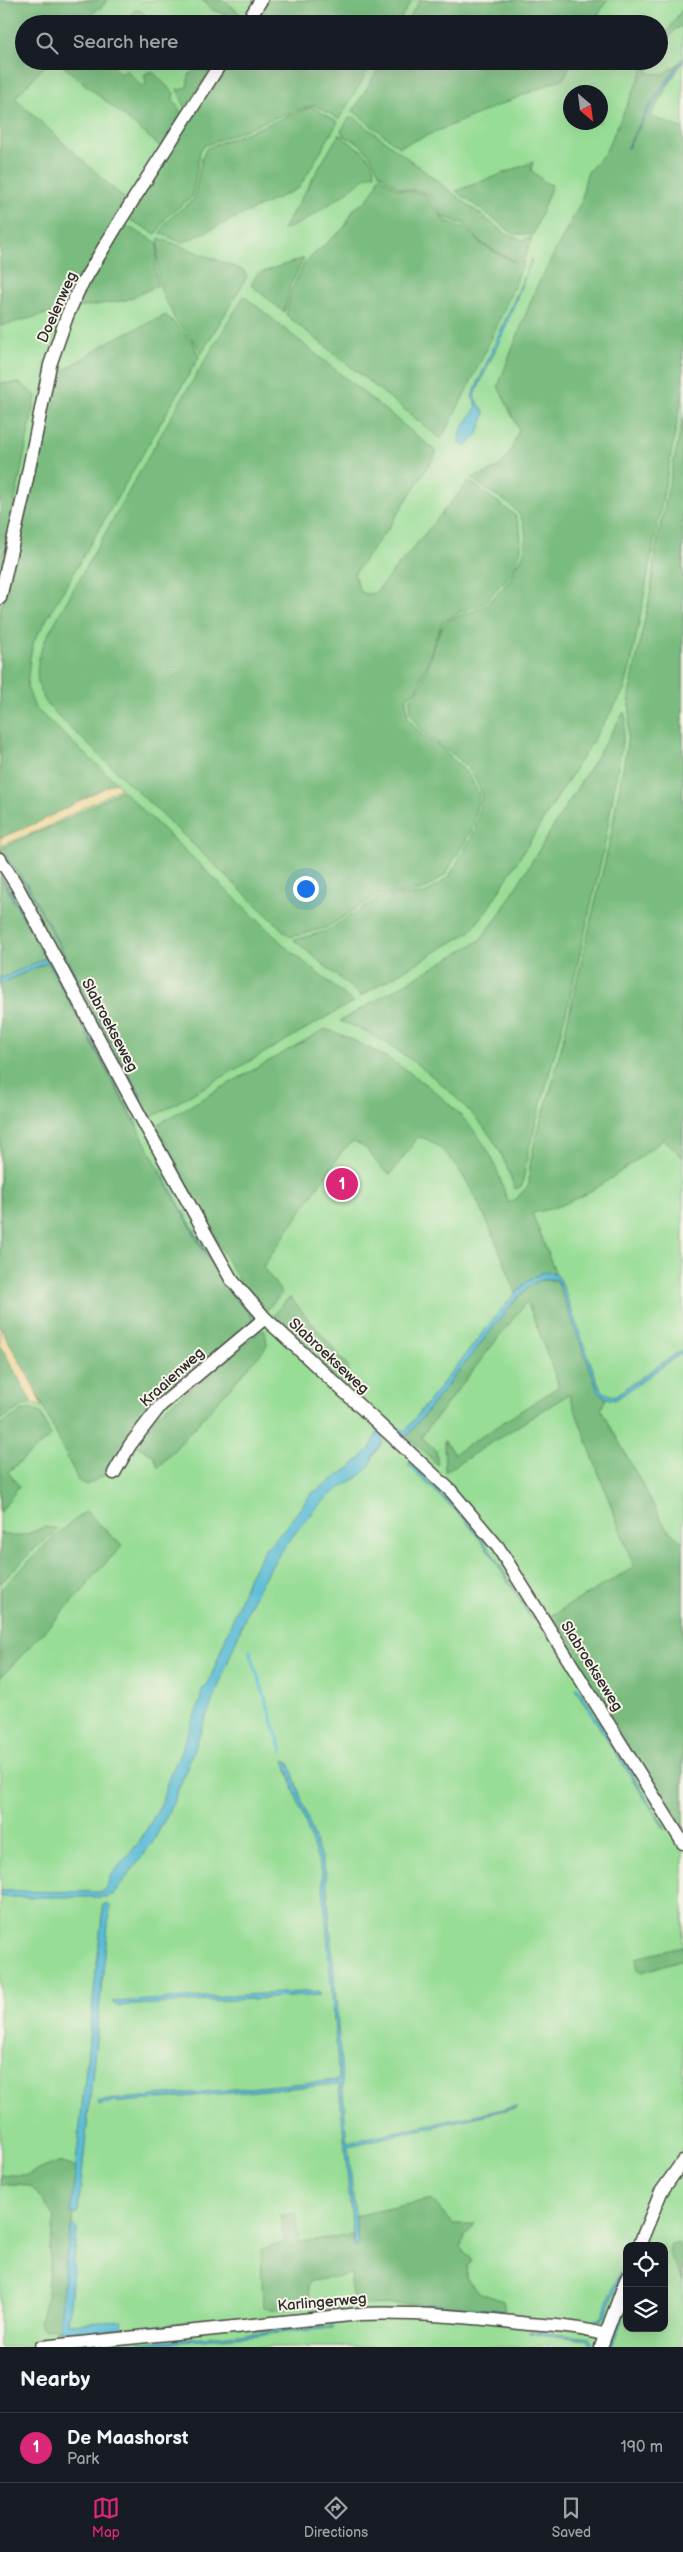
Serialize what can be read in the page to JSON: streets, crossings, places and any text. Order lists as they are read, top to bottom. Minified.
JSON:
{"streets":{"street":["Doelenweg","Slabroekseweg","Kraaienweg","Karlingerweg"]},"crossings":[["Slabroekseweg","Kraaienweg"]],"north":"bottom right","page":{"search":"Search here","pins":"1","heading":"Nearby","list":[{"mark":"1","name":"De Maashorst","note":"Park","value":"190 m"}],"nav":["Map","Directions","Saved"]}}
